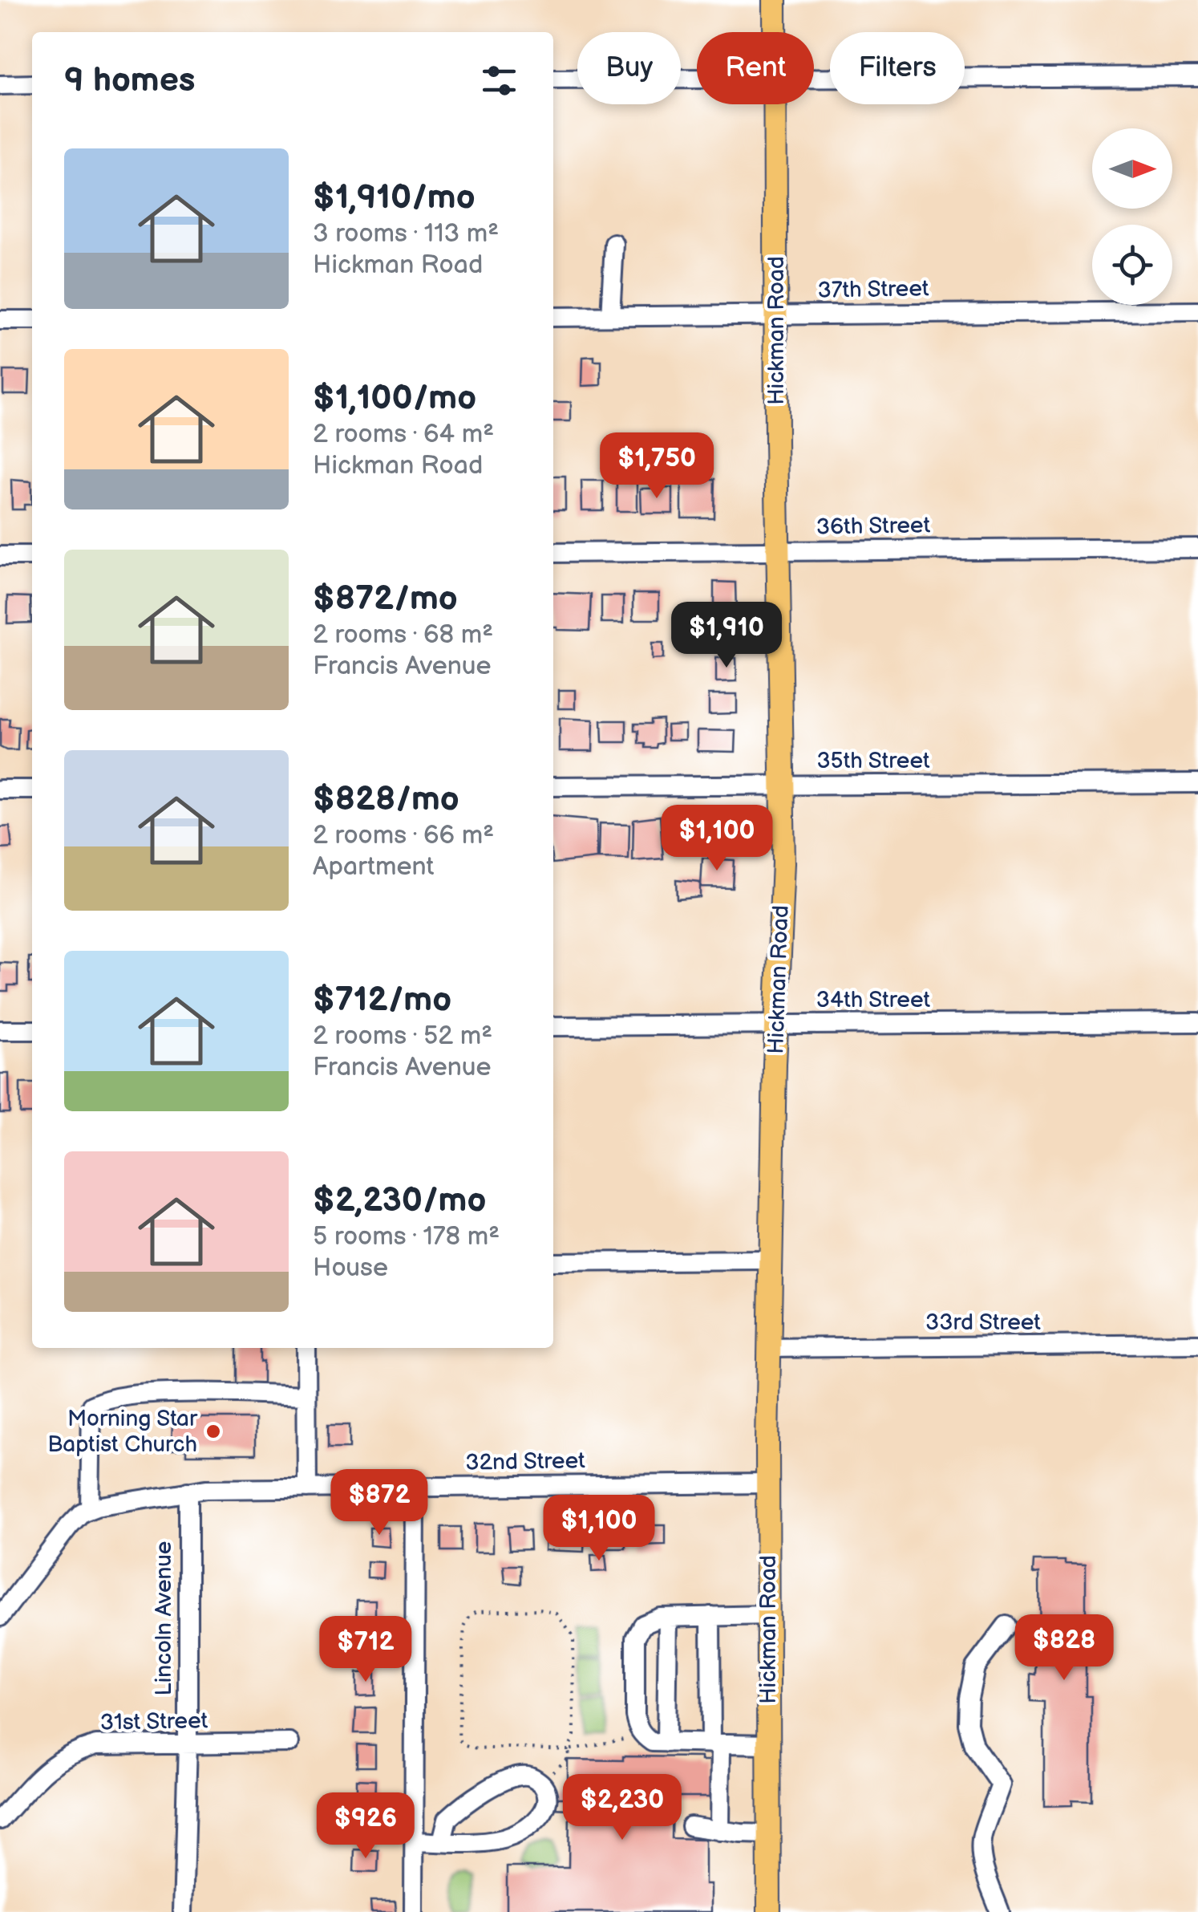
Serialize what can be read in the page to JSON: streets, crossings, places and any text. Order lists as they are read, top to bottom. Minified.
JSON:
{"streets":{"main road":["Hickman Road"],"street":["37th Street","36th Street","35th Street","34th Street","33rd Street","32nd Street","Lincoln Avenue","31st Street"]},"crossings":[["37th Street","Hickman Road"],["Hickman Road","36th Street"],["Hickman Road","35th Street"],["Hickman Road","34th Street"],["Hickman Road","33rd Street"],["Hickman Road","32nd Street"],["32nd Street","Lincoln Avenue"],["Lincoln Avenue","31st Street"]],"places":["Morning Star Baptist Church"],"north":"right","page":{"chip":["Buy","Rent","Filters"],"heading":"9 homes","list":[{"name":"$1,910/mo","note":"3 rooms · 113 m² · Hickman Road"},{"name":"$1,100/mo","note":"2 rooms · 64 m² · Hickman Road"},{"name":"$872/mo","note":"2 rooms · 68 m² · Francis Avenue"},{"name":"$828/mo","note":"2 rooms · 66 m² · Apartment"},{"name":"$712/mo","note":"2 rooms · 52 m² · Francis Avenue"},{"name":"$2,230/mo","note":"5 rooms · 178 m² · House"}],"price":["$1,750","$1,910","$1,100","$872","$1,100","$828","$712","$2,230","$926"]}}
